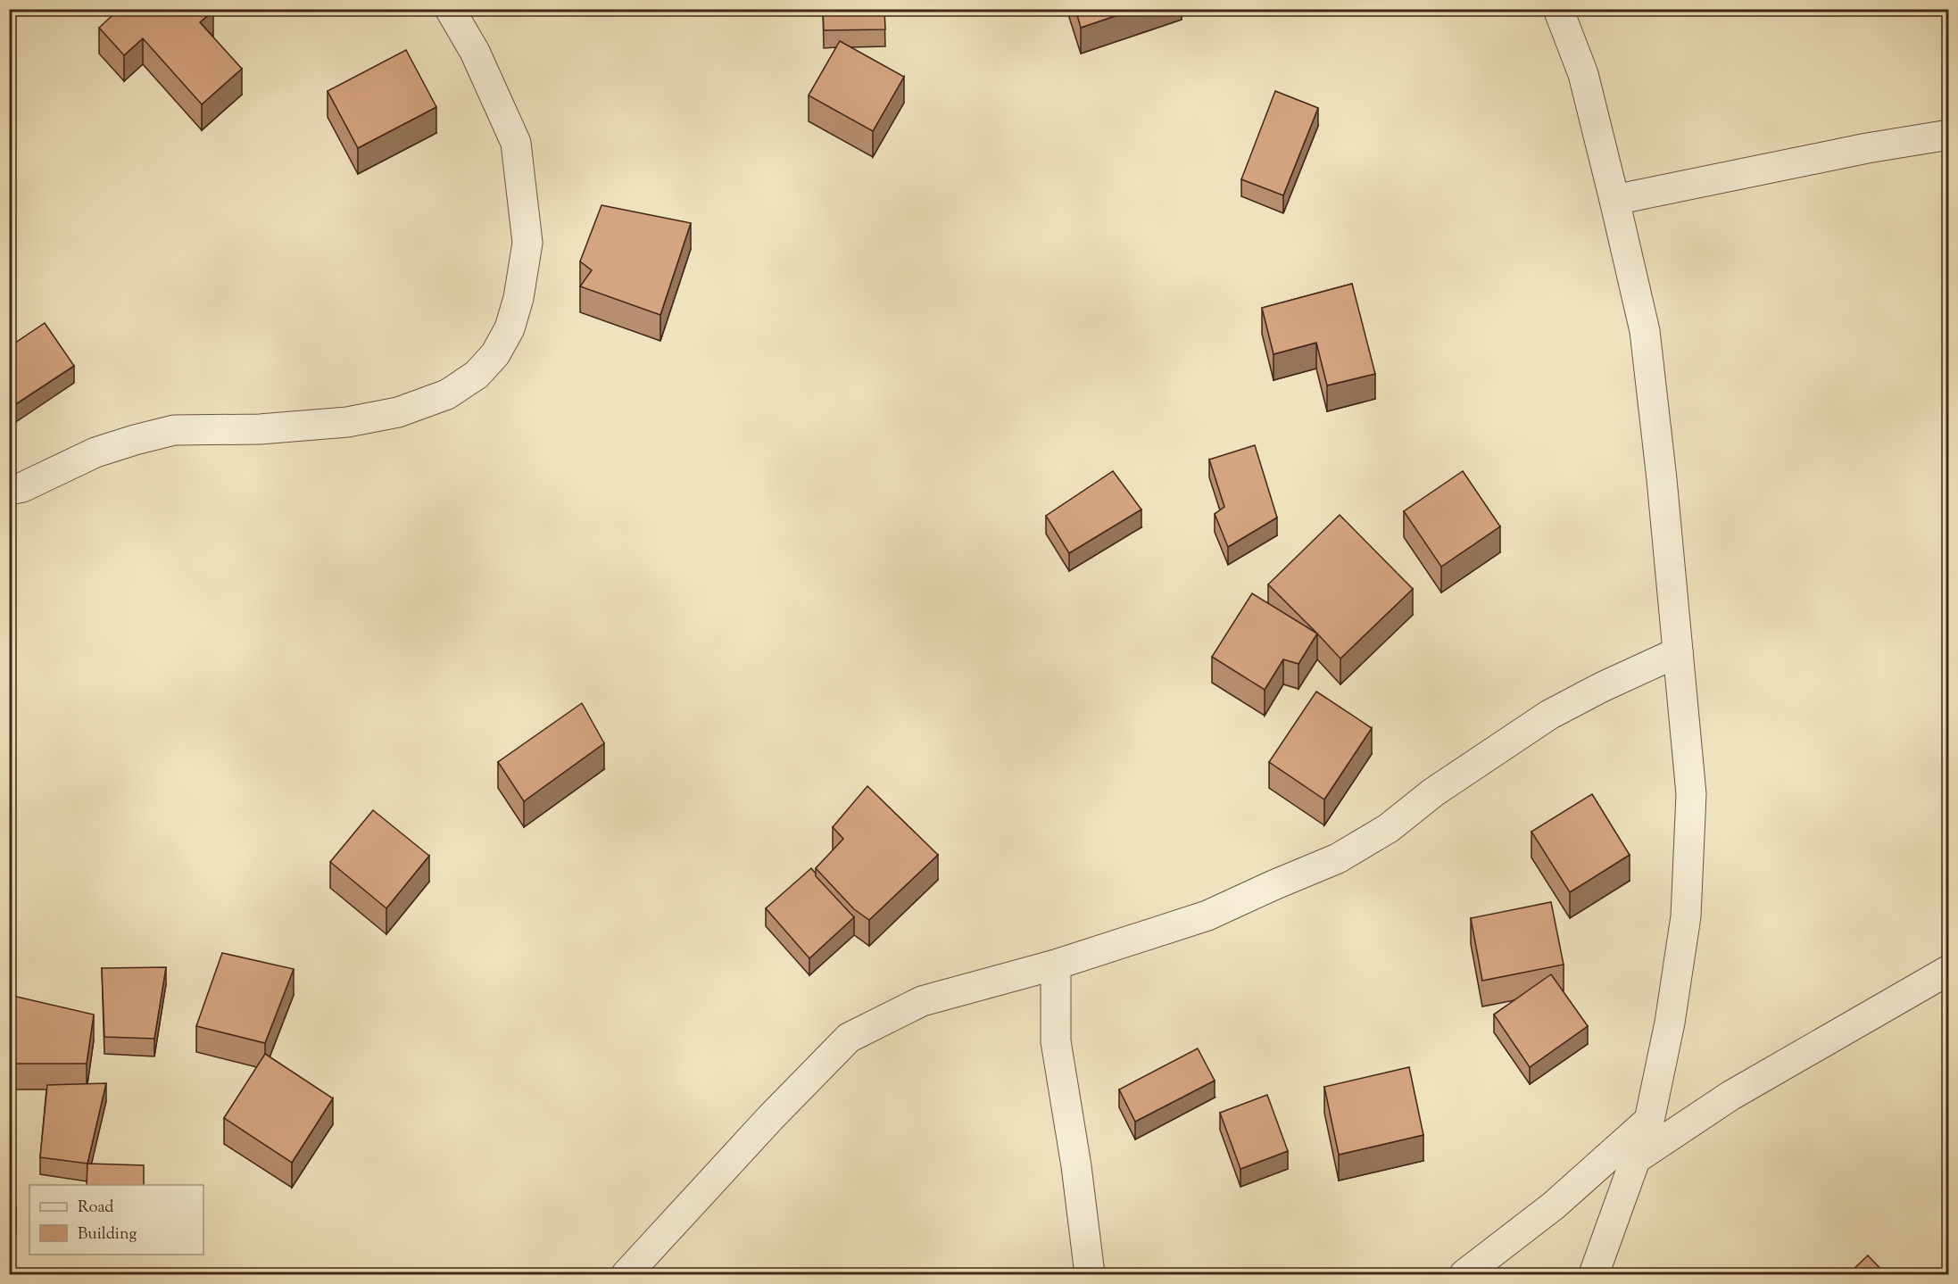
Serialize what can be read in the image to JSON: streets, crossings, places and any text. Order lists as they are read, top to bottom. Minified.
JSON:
{"legend":["Road","Building"]}
